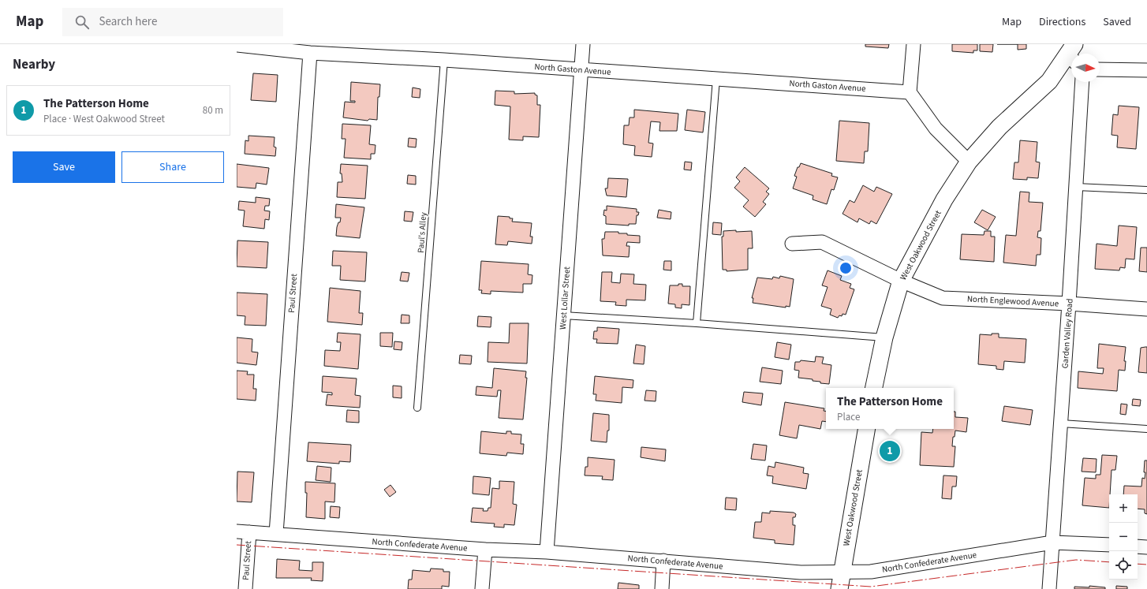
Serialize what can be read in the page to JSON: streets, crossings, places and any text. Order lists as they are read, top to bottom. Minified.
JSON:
{"streets":{"street":["North Gaston Avenue","West Oakwood Street","Paul Street","West Lollar Street","North Englewood Avenue","Garden Valley Road","North Confederate Avenue"],"lane":["Paul's Alley"]},"crossings":[["North Gaston Avenue","Paul's Alley"],["North Gaston Avenue","Paul Street"],["North Gaston Avenue","West Lollar Street"],["West Oakwood Street","North Englewood Avenue"],["West Oakwood Street","North Confederate Avenue"],["Paul Street","North Confederate Avenue"],["West Lollar Street","North Confederate Avenue"],["North Englewood Avenue","Garden Valley Road"],["Garden Valley Road","North Confederate Avenue"]],"north":"right","page":{"header":"Map","search":"Search here","nav":["Map","Directions","Saved"],"heading":"Nearby","list":[{"mark":"1","name":"The Patterson Home","note":"Place · West Oakwood Street","value":"80 m"}],"buttons":["Save","Share"],"popup":["The Patterson Home","Place"],"pins":"1","map_buttons":["+","−"]}}
